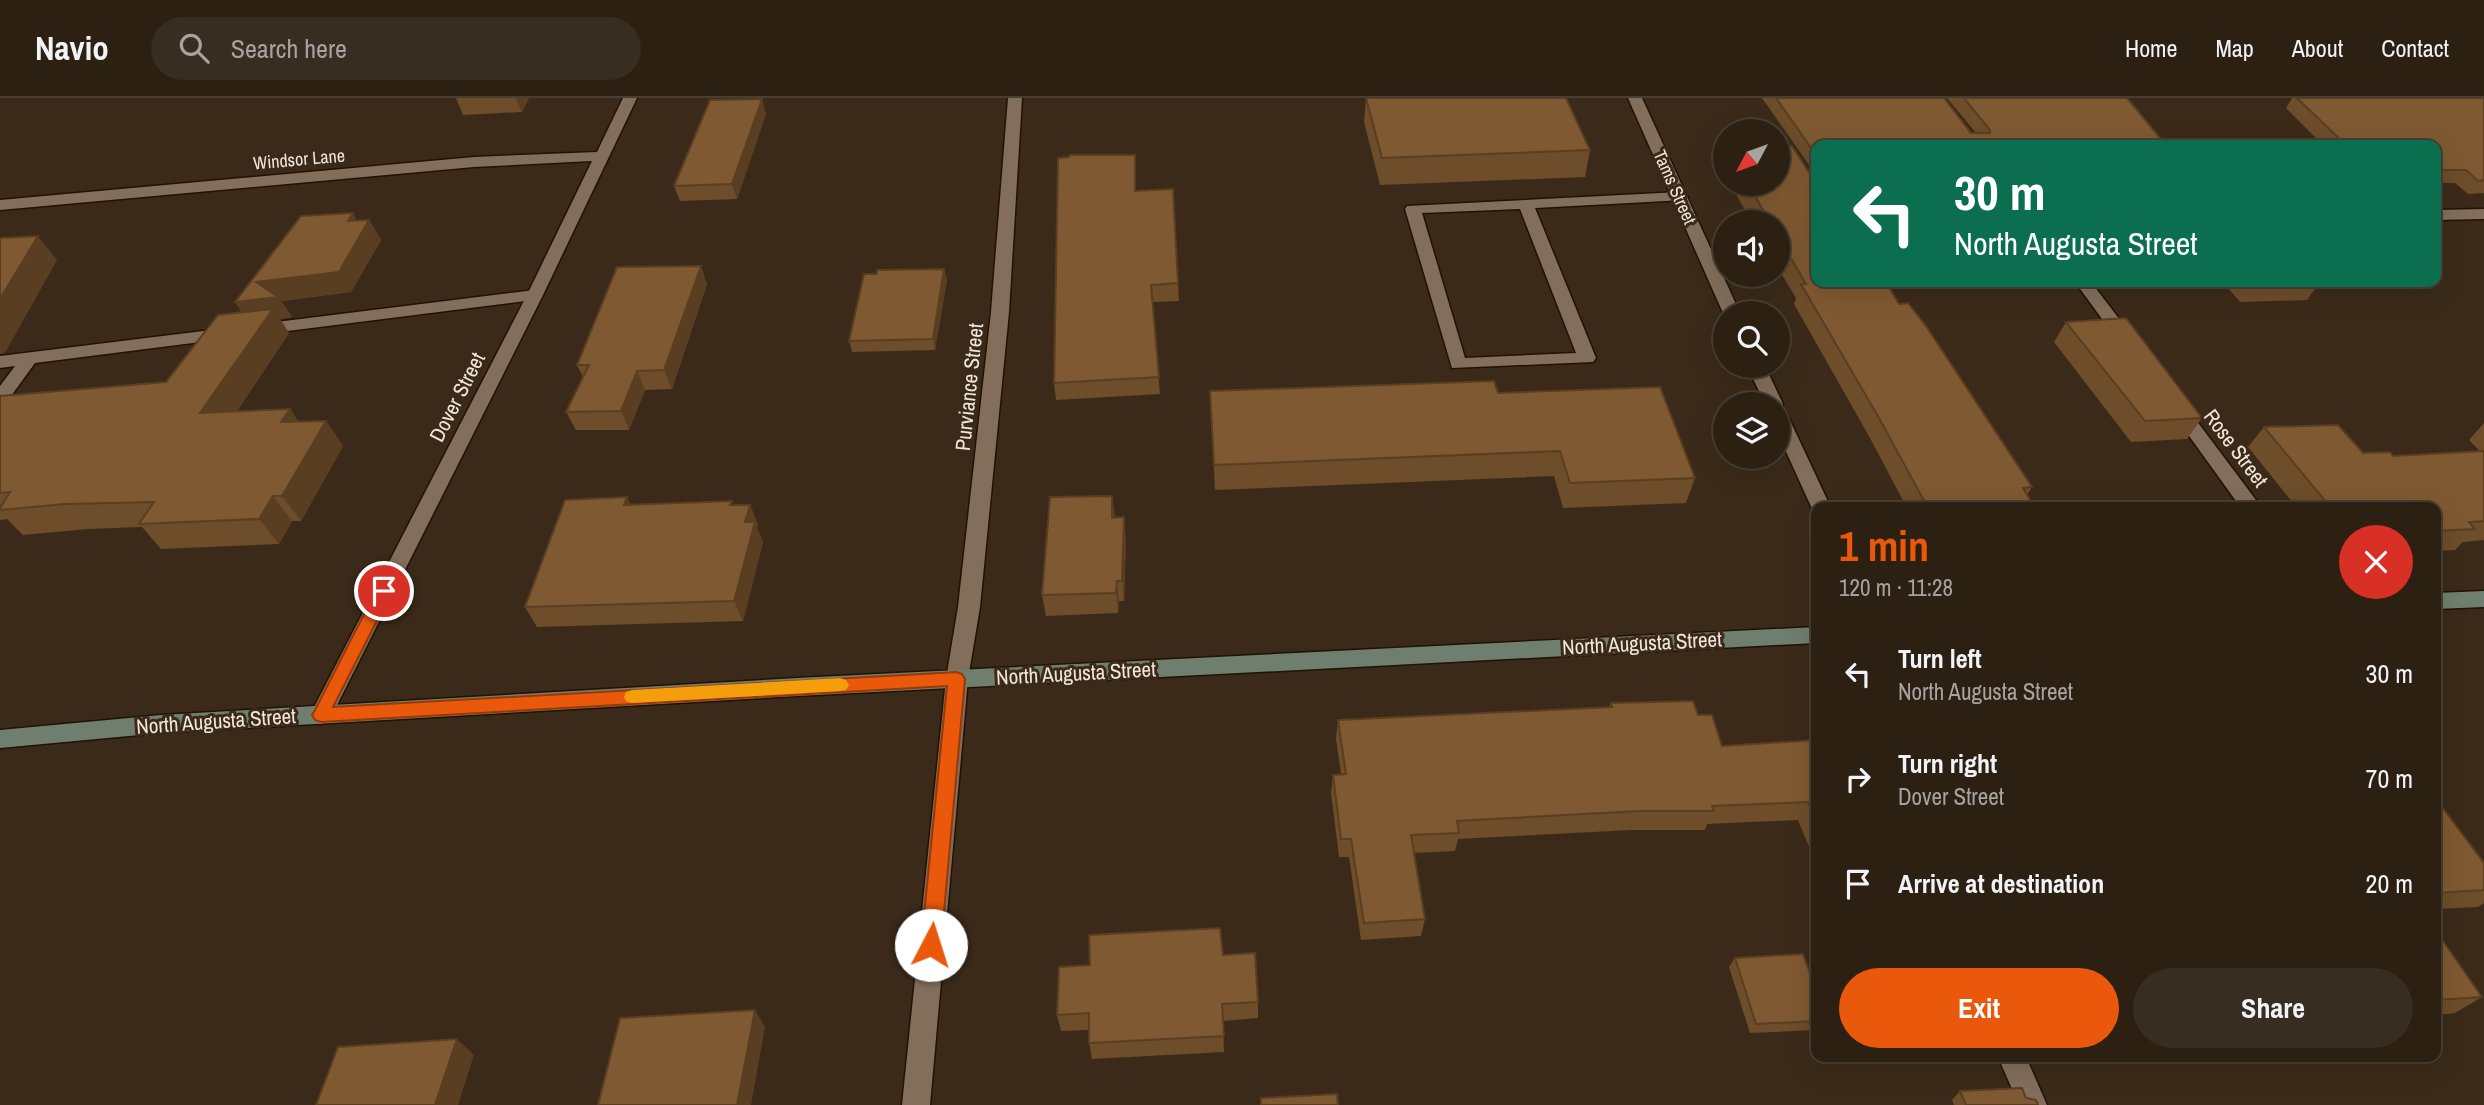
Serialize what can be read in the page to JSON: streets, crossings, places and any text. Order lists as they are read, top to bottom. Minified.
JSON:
{"streets":{"main road":["North Augusta Street"],"street":["Windsor Lane","Tams Street","Purviance Street","Dover Street","Rose Street"]},"crossings":[["Windsor Lane","Dover Street"],["Purviance Street","North Augusta Street"],["Dover Street","North Augusta Street"]],"north":"bottom left","page":{"header":"Navio","search":"Search here","nav":["Home","Map","About","Contact"],"turn":["30 m","North Augusta Street"],"heading":["1 min","120 m · 11:28"],"list":[{"name":"Turn left","note":"North Augusta Street","value":"30 m"},{"name":"Turn right","note":"Dover Street","value":"70 m"},{"name":"Arrive at destination","value":"20 m"}],"buttons":["Exit","Share"]}}
